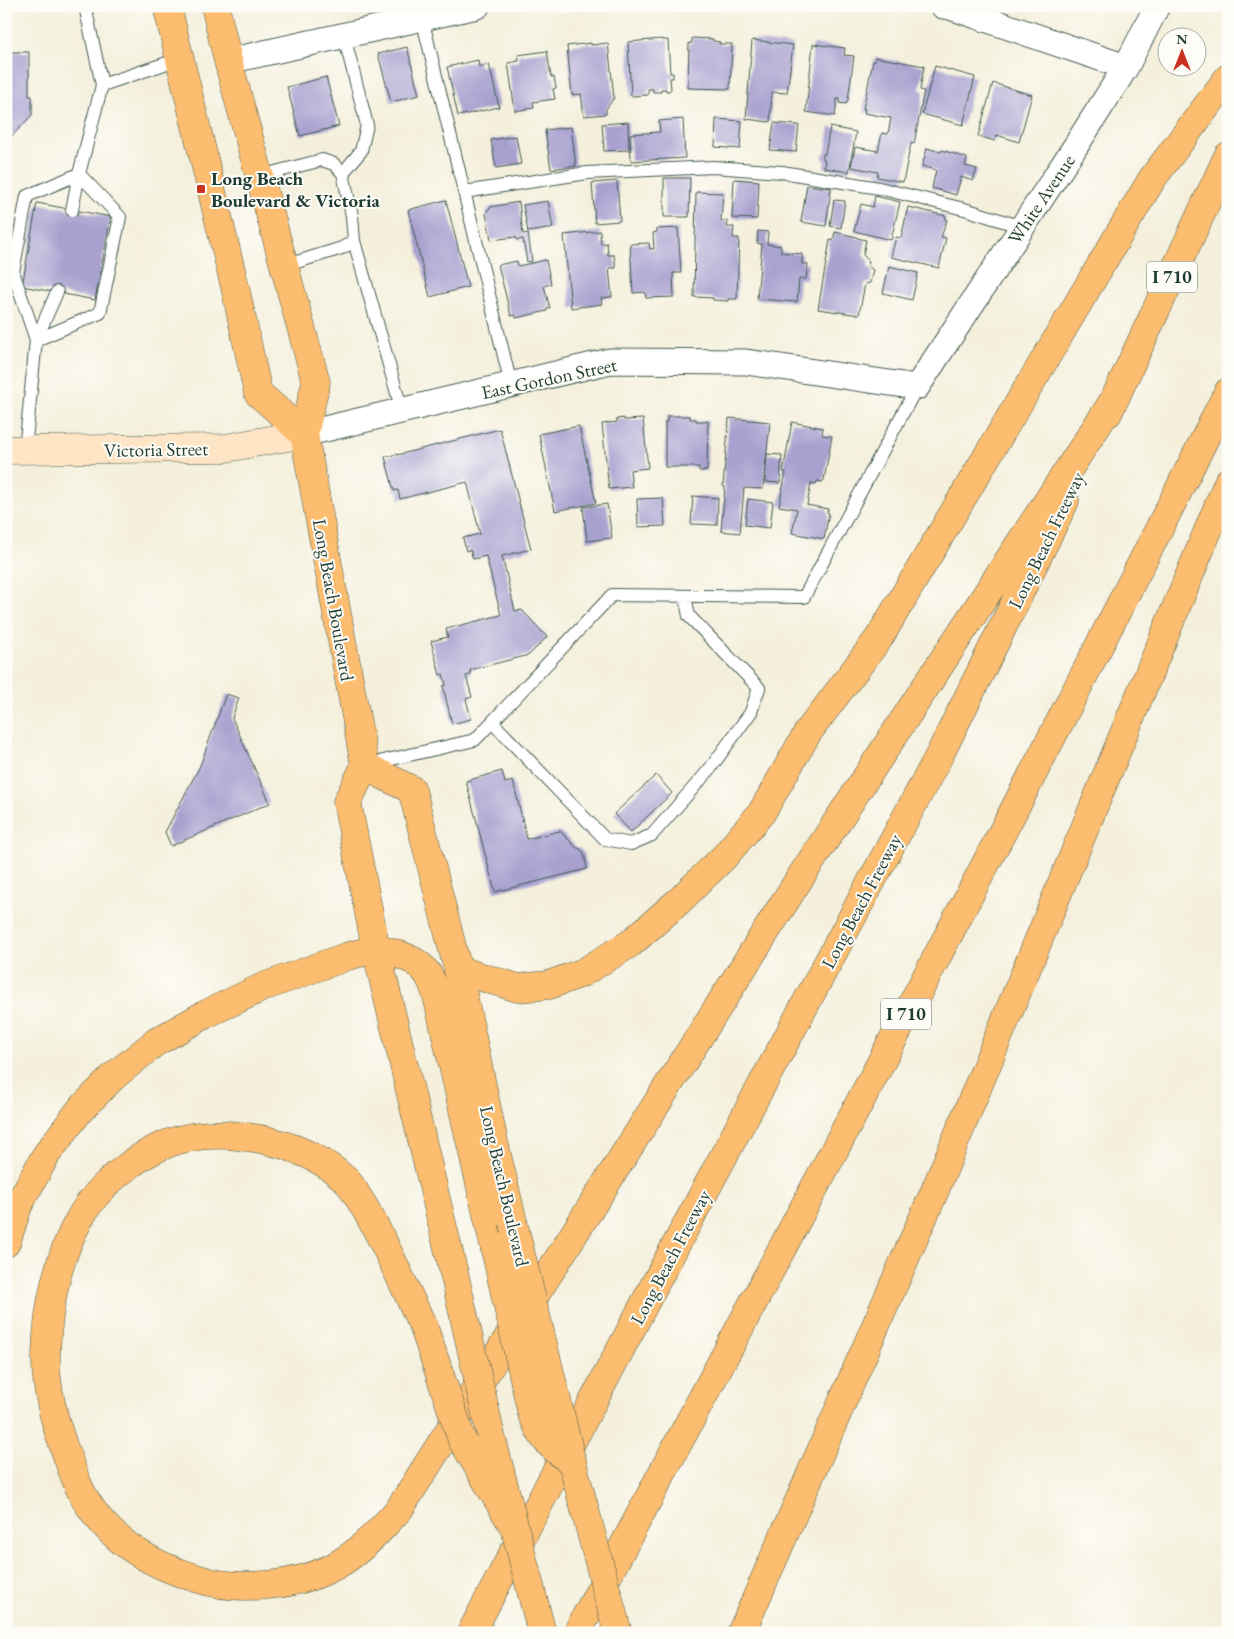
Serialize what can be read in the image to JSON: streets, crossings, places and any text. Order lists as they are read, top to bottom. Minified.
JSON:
{"streets":{"main road":["I 710","Long Beach Freeway","Long Beach Boulevard"],"street":["White Avenue","East Gordon Street","Victoria Street"]},"crossings":[["White Avenue","East Gordon Street"],["East Gordon Street","Victoria Street"],["East Gordon Street","Long Beach Boulevard"],["Victoria Street","Long Beach Boulevard"]],"places":{"transit":["Long Beach Boulevard & Victoria"]},"north":"top"}
